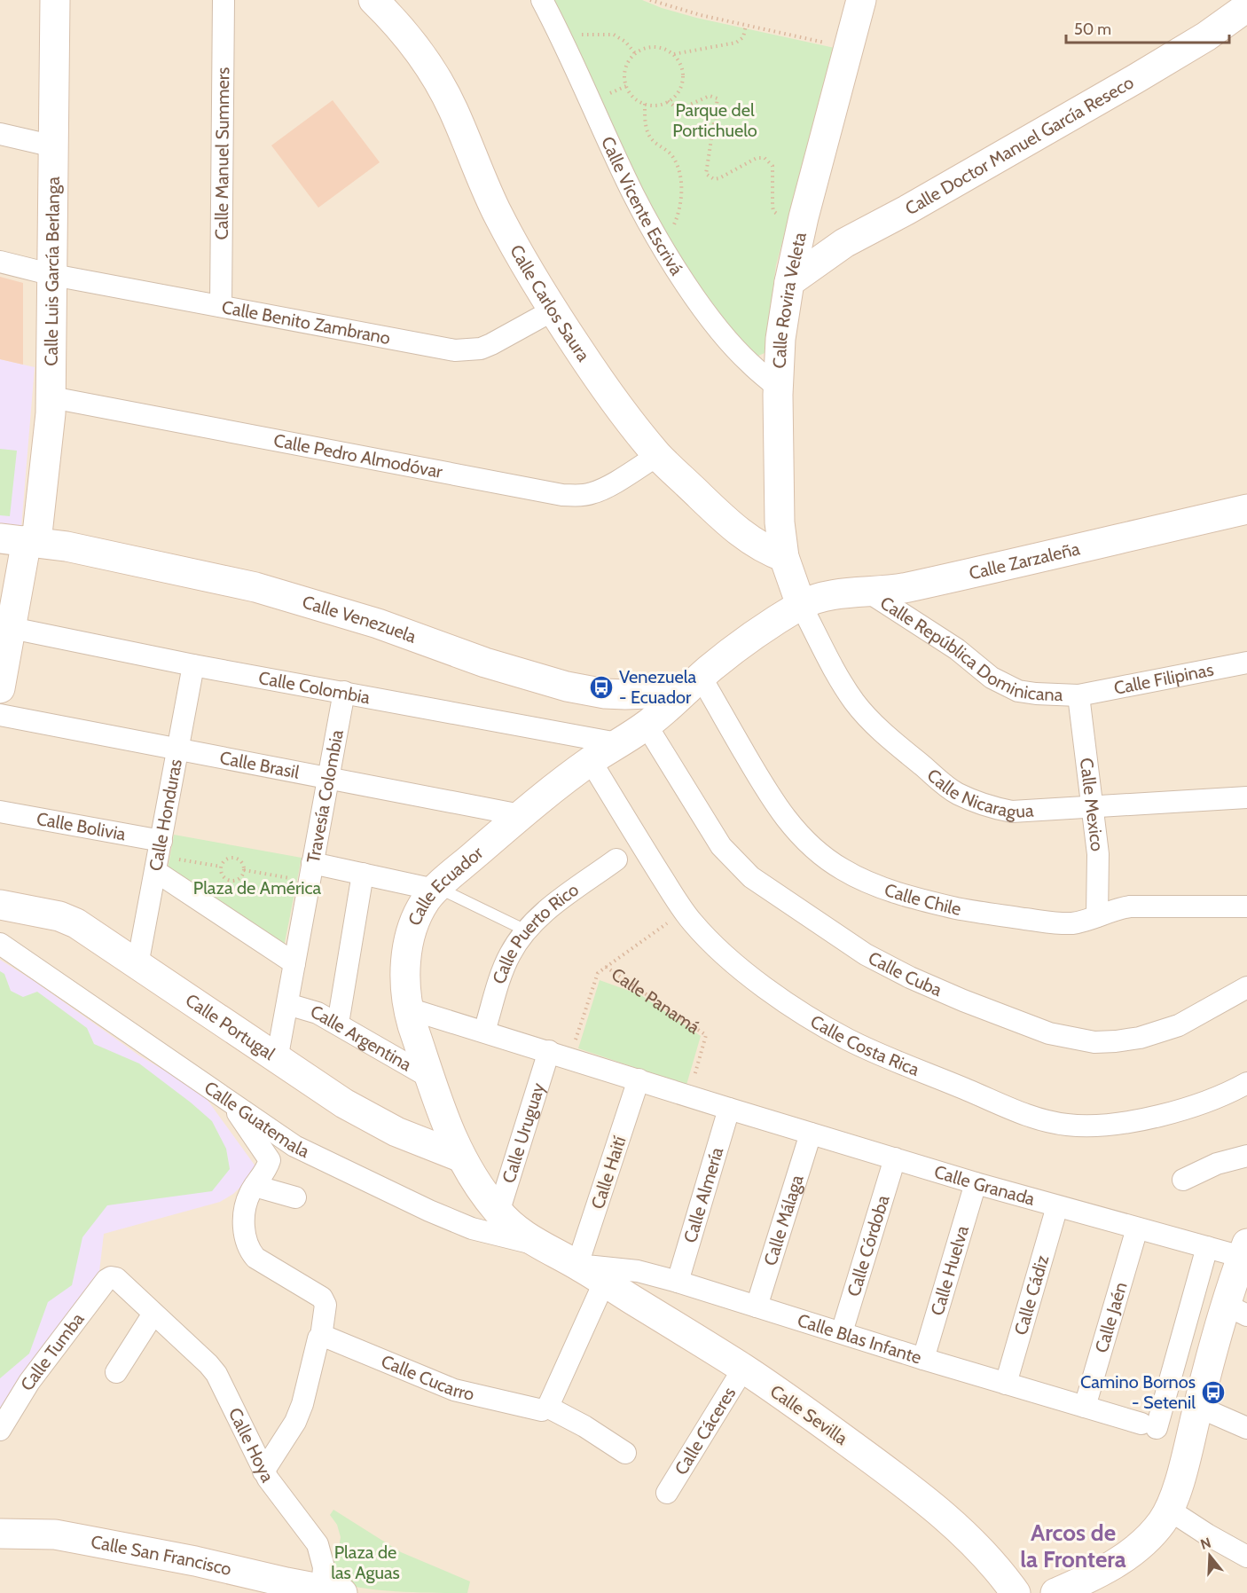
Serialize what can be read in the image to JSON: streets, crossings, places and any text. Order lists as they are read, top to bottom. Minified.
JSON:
{"streets":{"street":["Calle Doctor Manuel García Reseco","Calle Manuel Summers","Calle Vicente Escrivá","Calle Luis García Berlanga","Calle Rovira Veleta","Calle Carlos Saura","Calle Benito Zambrano","Calle Pedro Almodóvar","Calle Zarzaleña","Calle Venezuela","Calle República Dominicana","Calle Filipinas","Calle Colombia","Calle Brasil","Calle Nicaragua","Travesía Colombia","Calle Mexico","Calle Honduras","Calle Bolivia","Calle Ecuador","Calle Chile","Calle Puerto Rico","Calle Cuba","Calle Portugal","Calle Argentina","Calle Costa Rica","Calle Guatemala","Calle Uruguay","Calle Haití","Calle Granada","Calle Almería","Calle Málaga","Calle Córdoba","Calle Huelva","Calle Cádiz","Calle Jaén","Calle Blas Infante","Calle Tumba","Calle Cucarro","Calle Sevilla","Calle Cáceres","Calle Hoya","Calle San Francisco"],"path":["Calle Panamá"]},"crossings":[["Calle Doctor Manuel García Reseco","Calle Rovira Veleta"],["Calle Manuel Summers","Calle Benito Zambrano"],["Calle Vicente Escrivá","Calle Rovira Veleta"],["Calle Luis García Berlanga","Calle Benito Zambrano"],["Calle Luis García Berlanga","Calle Pedro Almodóvar"],["Calle Luis García Berlanga","Calle Venezuela"],["Calle Luis García Berlanga","Calle Colombia"],["Calle Rovira Veleta","Calle Carlos Saura"],["Calle Rovira Veleta","Calle Zarzaleña"],["Calle Rovira Veleta","Calle Nicaragua"],["Calle Rovira Veleta","Calle Ecuador"],["Calle Carlos Saura","Calle Benito Zambrano"],["Calle Carlos Saura","Calle Pedro Almodóvar"],["Calle Zarzaleña","Calle República Dominicana"],["Calle Zarzaleña","Calle Nicaragua"],["Calle Zarzaleña","Calle Ecuador"],["Calle Venezuela","Calle Ecuador"],["Calle Venezuela","Calle Chile"],["Calle República Dominicana","Calle Filipinas"],["Calle República Dominicana","Calle Mexico"],["Calle Filipinas","Calle Mexico"],["Calle Colombia","Travesía Colombia"],["Calle Colombia","Calle Honduras"],["Calle Colombia","Calle Ecuador"],["Calle Brasil","Travesía Colombia"],["Calle Brasil","Calle Honduras"],["Calle Brasil","Calle Ecuador"],["Calle Nicaragua","Calle Mexico"],["Calle Nicaragua","Calle Ecuador"],["Travesía Colombia","Calle Portugal"],["Travesía Colombia","Calle Argentina"],["Calle Mexico","Calle Chile"],["Calle Honduras","Calle Bolivia"],["Calle Honduras","Calle Portugal"],["Calle Ecuador","Calle Chile"],["Calle Ecuador","Calle Cuba"],["Calle Ecuador","Calle Portugal"],["Calle Ecuador","Calle Argentina"],["Calle Ecuador","Calle Costa Rica"],["Calle Ecuador","Calle Guatemala"],["Calle Ecuador","Calle Uruguay"],["Calle Ecuador","Calle Haití"],["Calle Ecuador","Calle Blas Infante"],["Calle Ecuador","Calle Sevilla"],["Calle Panamá","Calle Costa Rica"],["Calle Haití","Calle Blas Infante"],["Calle Haití","Calle Sevilla"],["Calle Granada","Calle Almería"],["Calle Granada","Calle Málaga"],["Calle Granada","Calle Córdoba"],["Calle Granada","Calle Huelva"],["Calle Granada","Calle Cádiz"],["Calle Granada","Calle Jaén"],["Calle Granada","Calle Blas Infante"],["Calle Almería","Calle Blas Infante"],["Calle Málaga","Calle Blas Infante"],["Calle Córdoba","Calle Blas Infante"],["Calle Huelva","Calle Blas Infante"],["Calle Cádiz","Calle Blas Infante"],["Calle Jaén","Calle Blas Infante"],["Calle Blas Infante","Calle Sevilla"],["Calle Tumba","Calle Hoya"],["Calle Sevilla","Calle Cáceres"],["Calle Hoya","Calle San Francisco"]],"districts":["Arcos de la Frontera"],"parks":["Parque del Portichuelo","Plaza de América","Plaza de las Aguas"],"places":{"bus stop":["Venezuela - Ecuador","Camino Bornos - Setenil"]},"scale_bar":"50 m","north":"top"}
